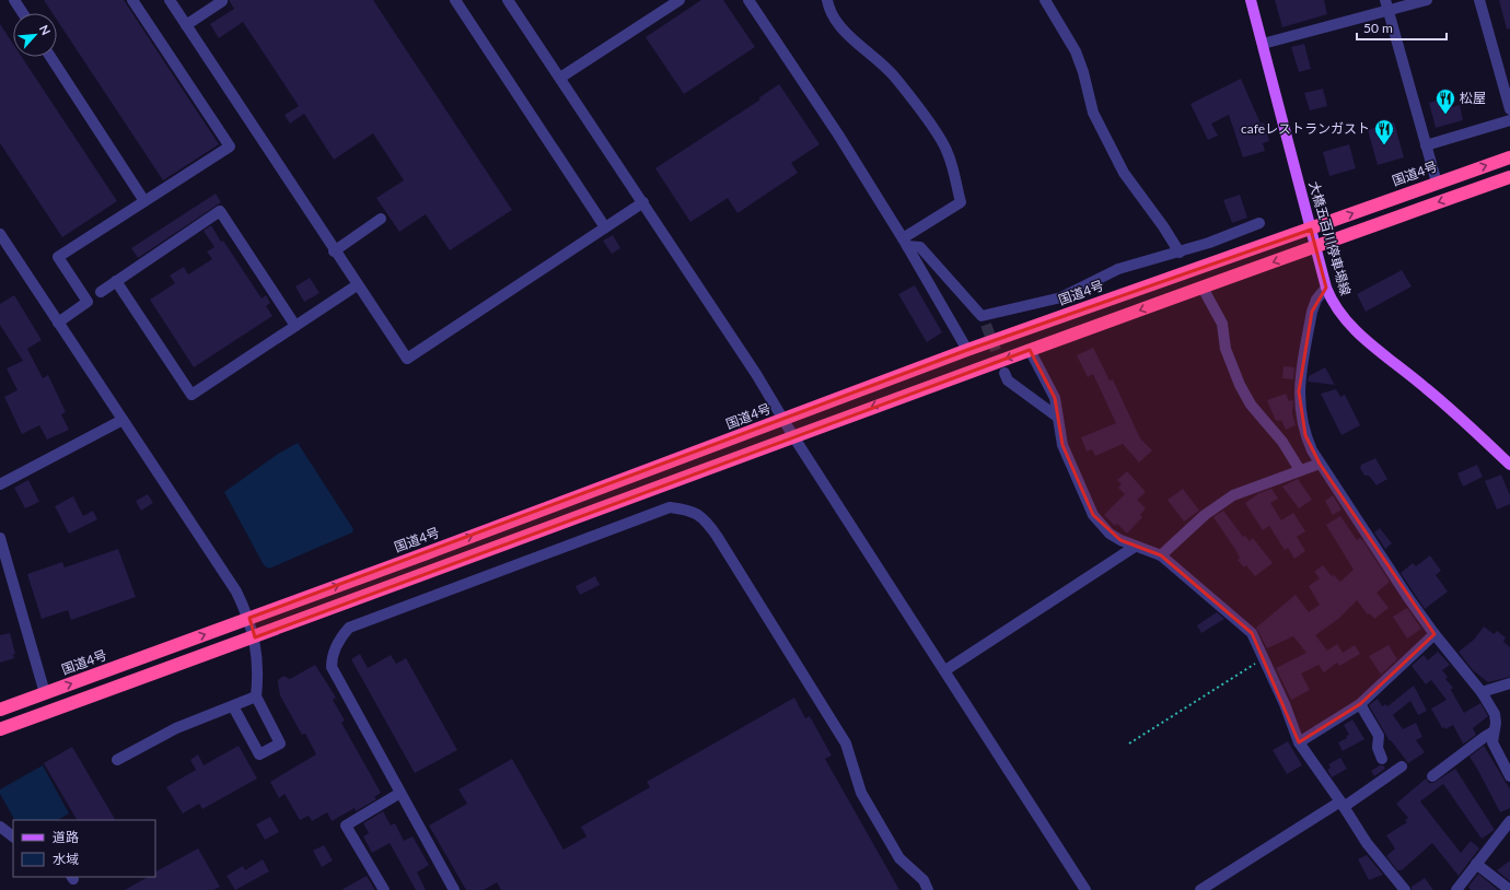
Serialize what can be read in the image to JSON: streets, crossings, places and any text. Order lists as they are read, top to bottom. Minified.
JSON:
{"streets":{"highway":["国道4号"],"main road":["大橋五百川停車場線"]},"crossings":[["国道4号","大橋五百川停車場線"]],"places":{"restaurant":["松屋","cafeレストランガスト"]},"legend":["道路","水域"],"scale_bar":"50 m","north":"top right"}
